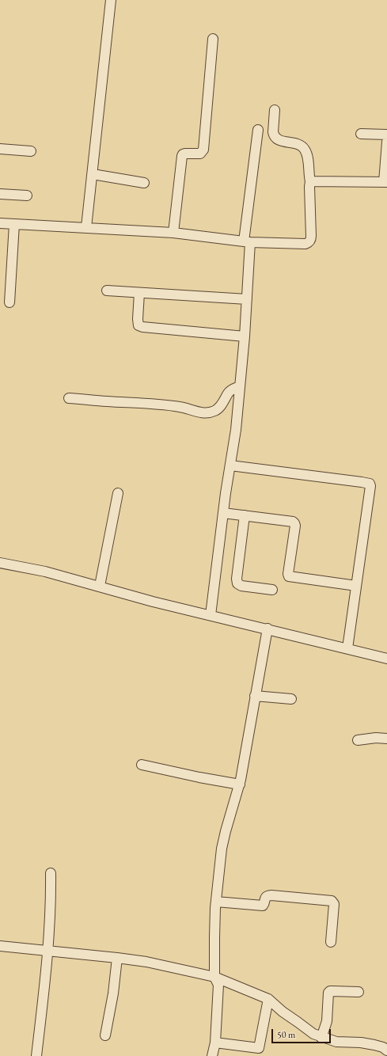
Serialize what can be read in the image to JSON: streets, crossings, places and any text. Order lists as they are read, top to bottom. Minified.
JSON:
{"scale_bar":"50 m"}
